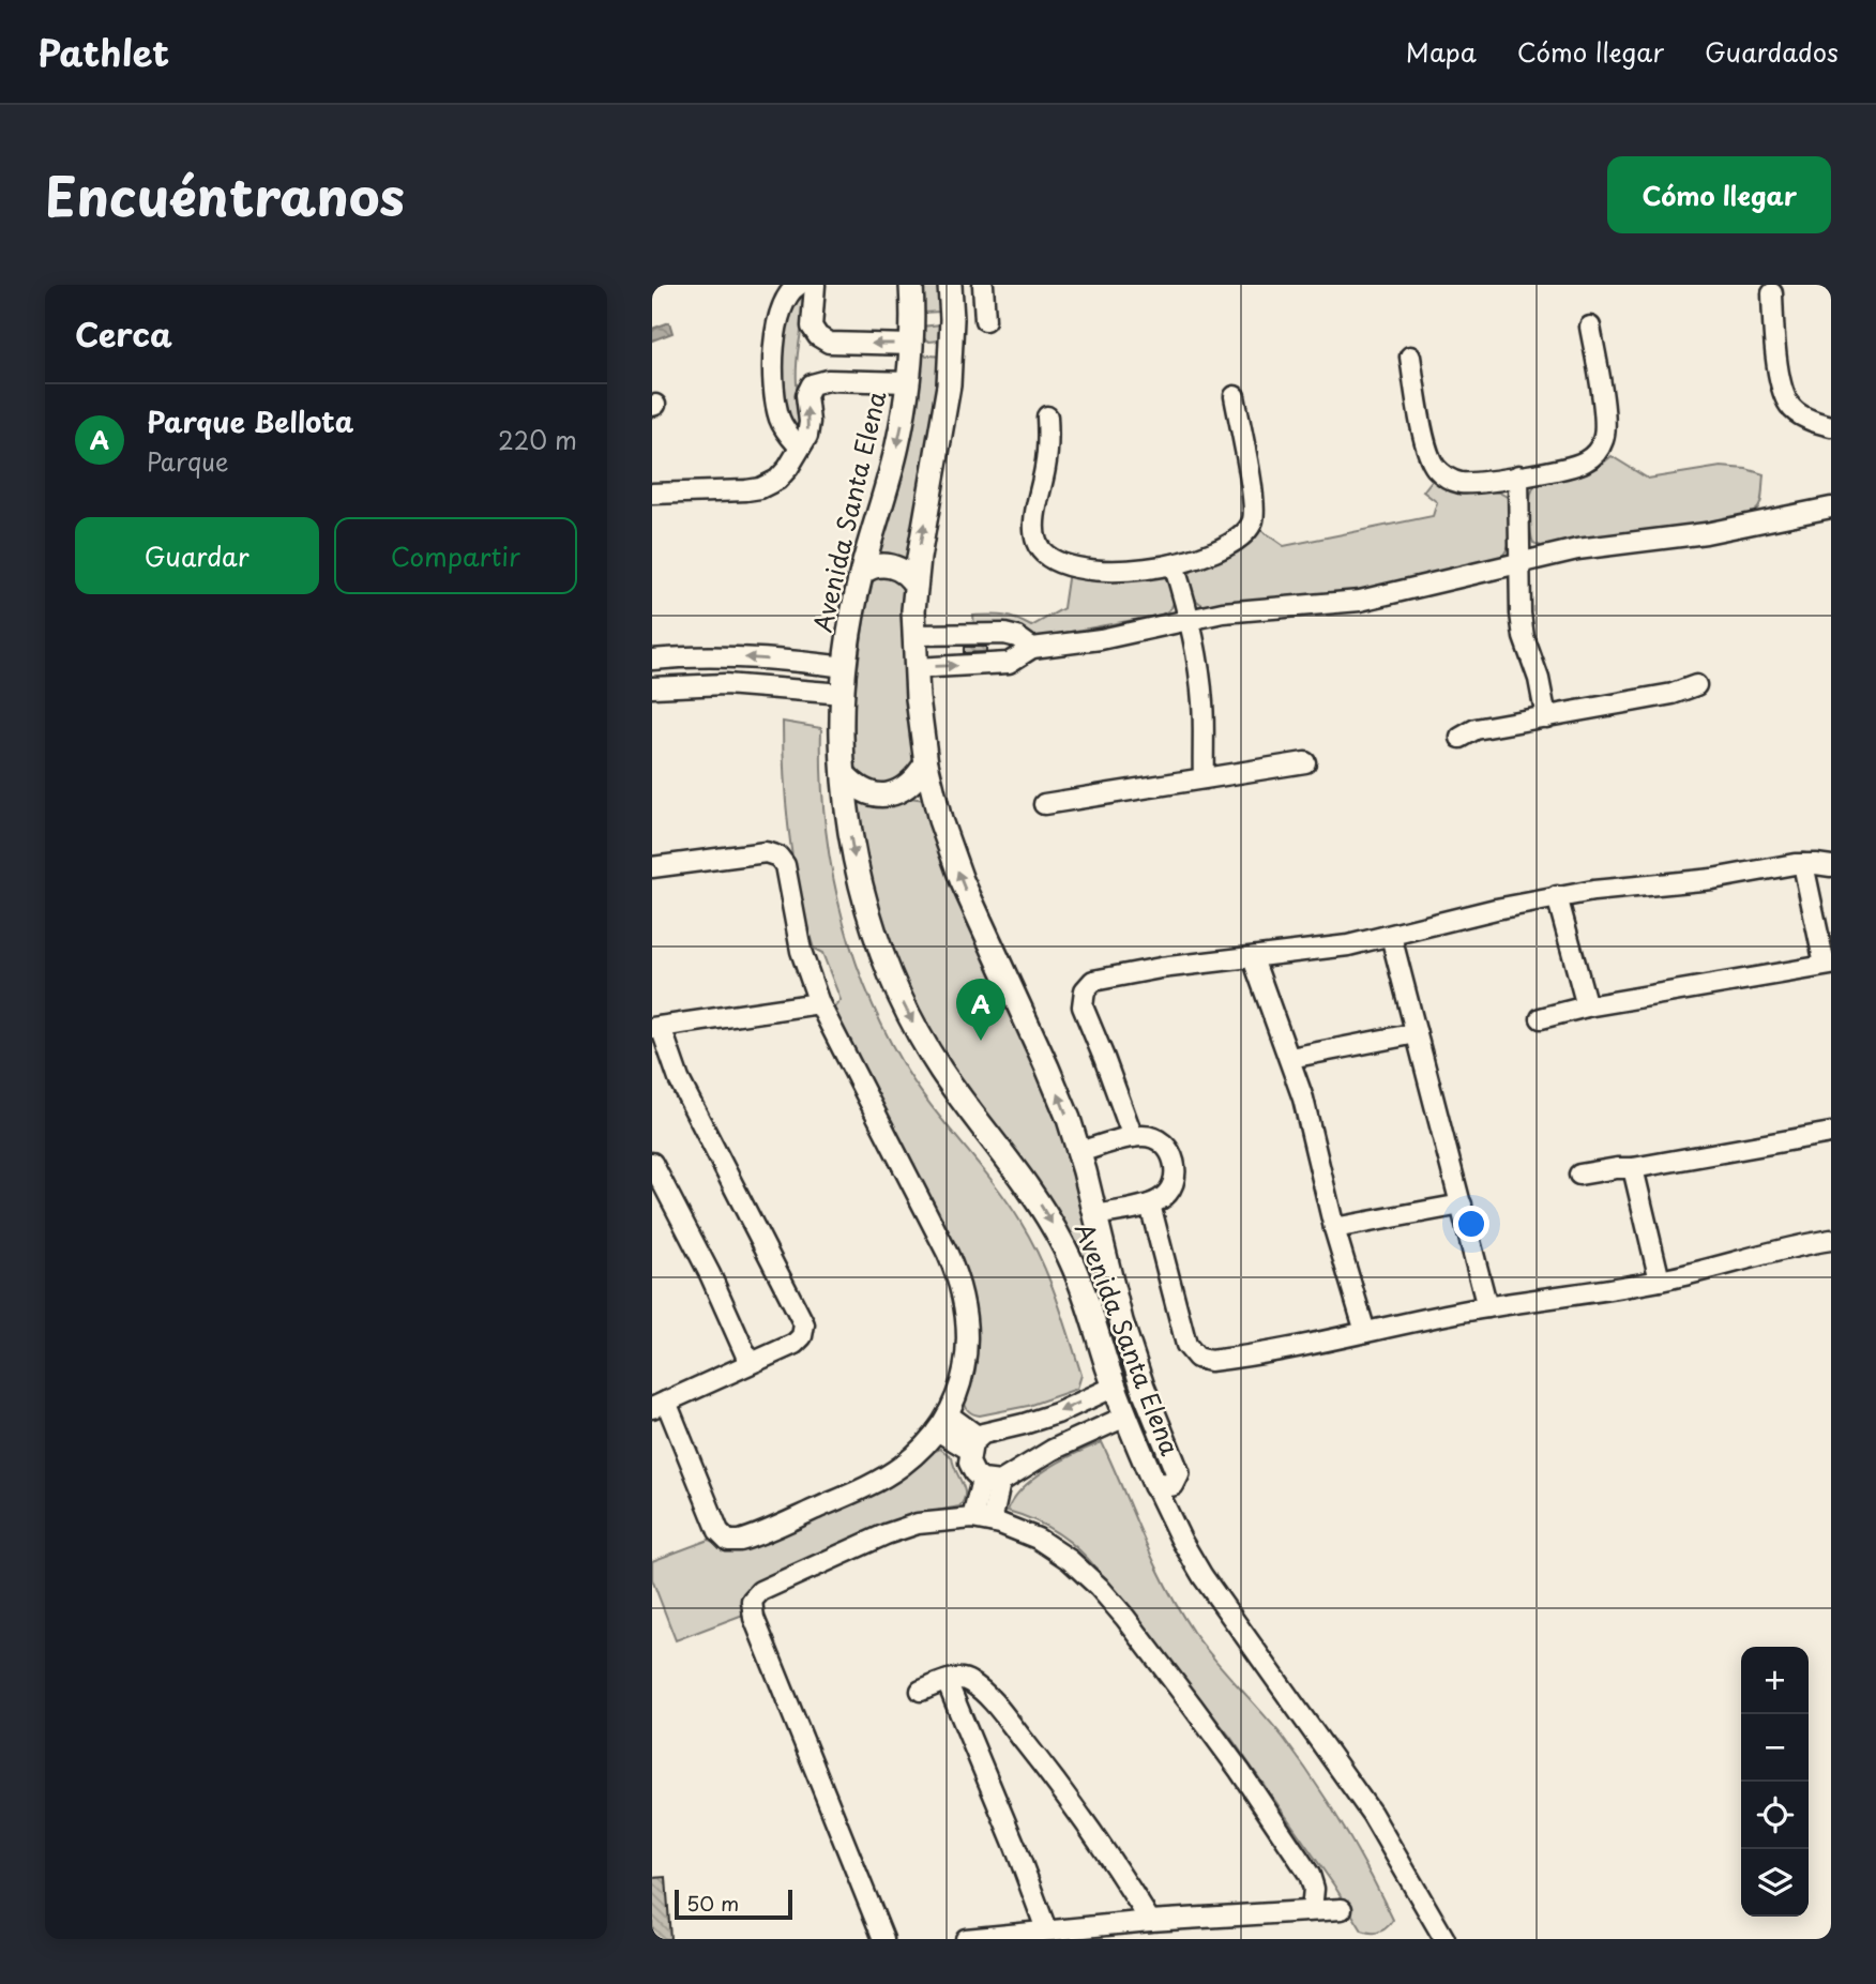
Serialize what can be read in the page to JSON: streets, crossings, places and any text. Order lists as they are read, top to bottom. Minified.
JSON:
{"streets":{"street":["Avenida Santa Elena"]},"scale_bar":"50 m","page":{"header":"Pathlet","nav":["Mapa","Cómo llegar","Guardados"],"title":"Encuéntranos","buttons":["Cómo llegar",["Guardar","Compartir"]],"heading":"Cerca","list":[{"mark":"A","name":"Parque Bellota","note":"Parque","value":"220 m"}],"pins":"A","map_buttons":["+","−"],"scale":"50 m"}}
